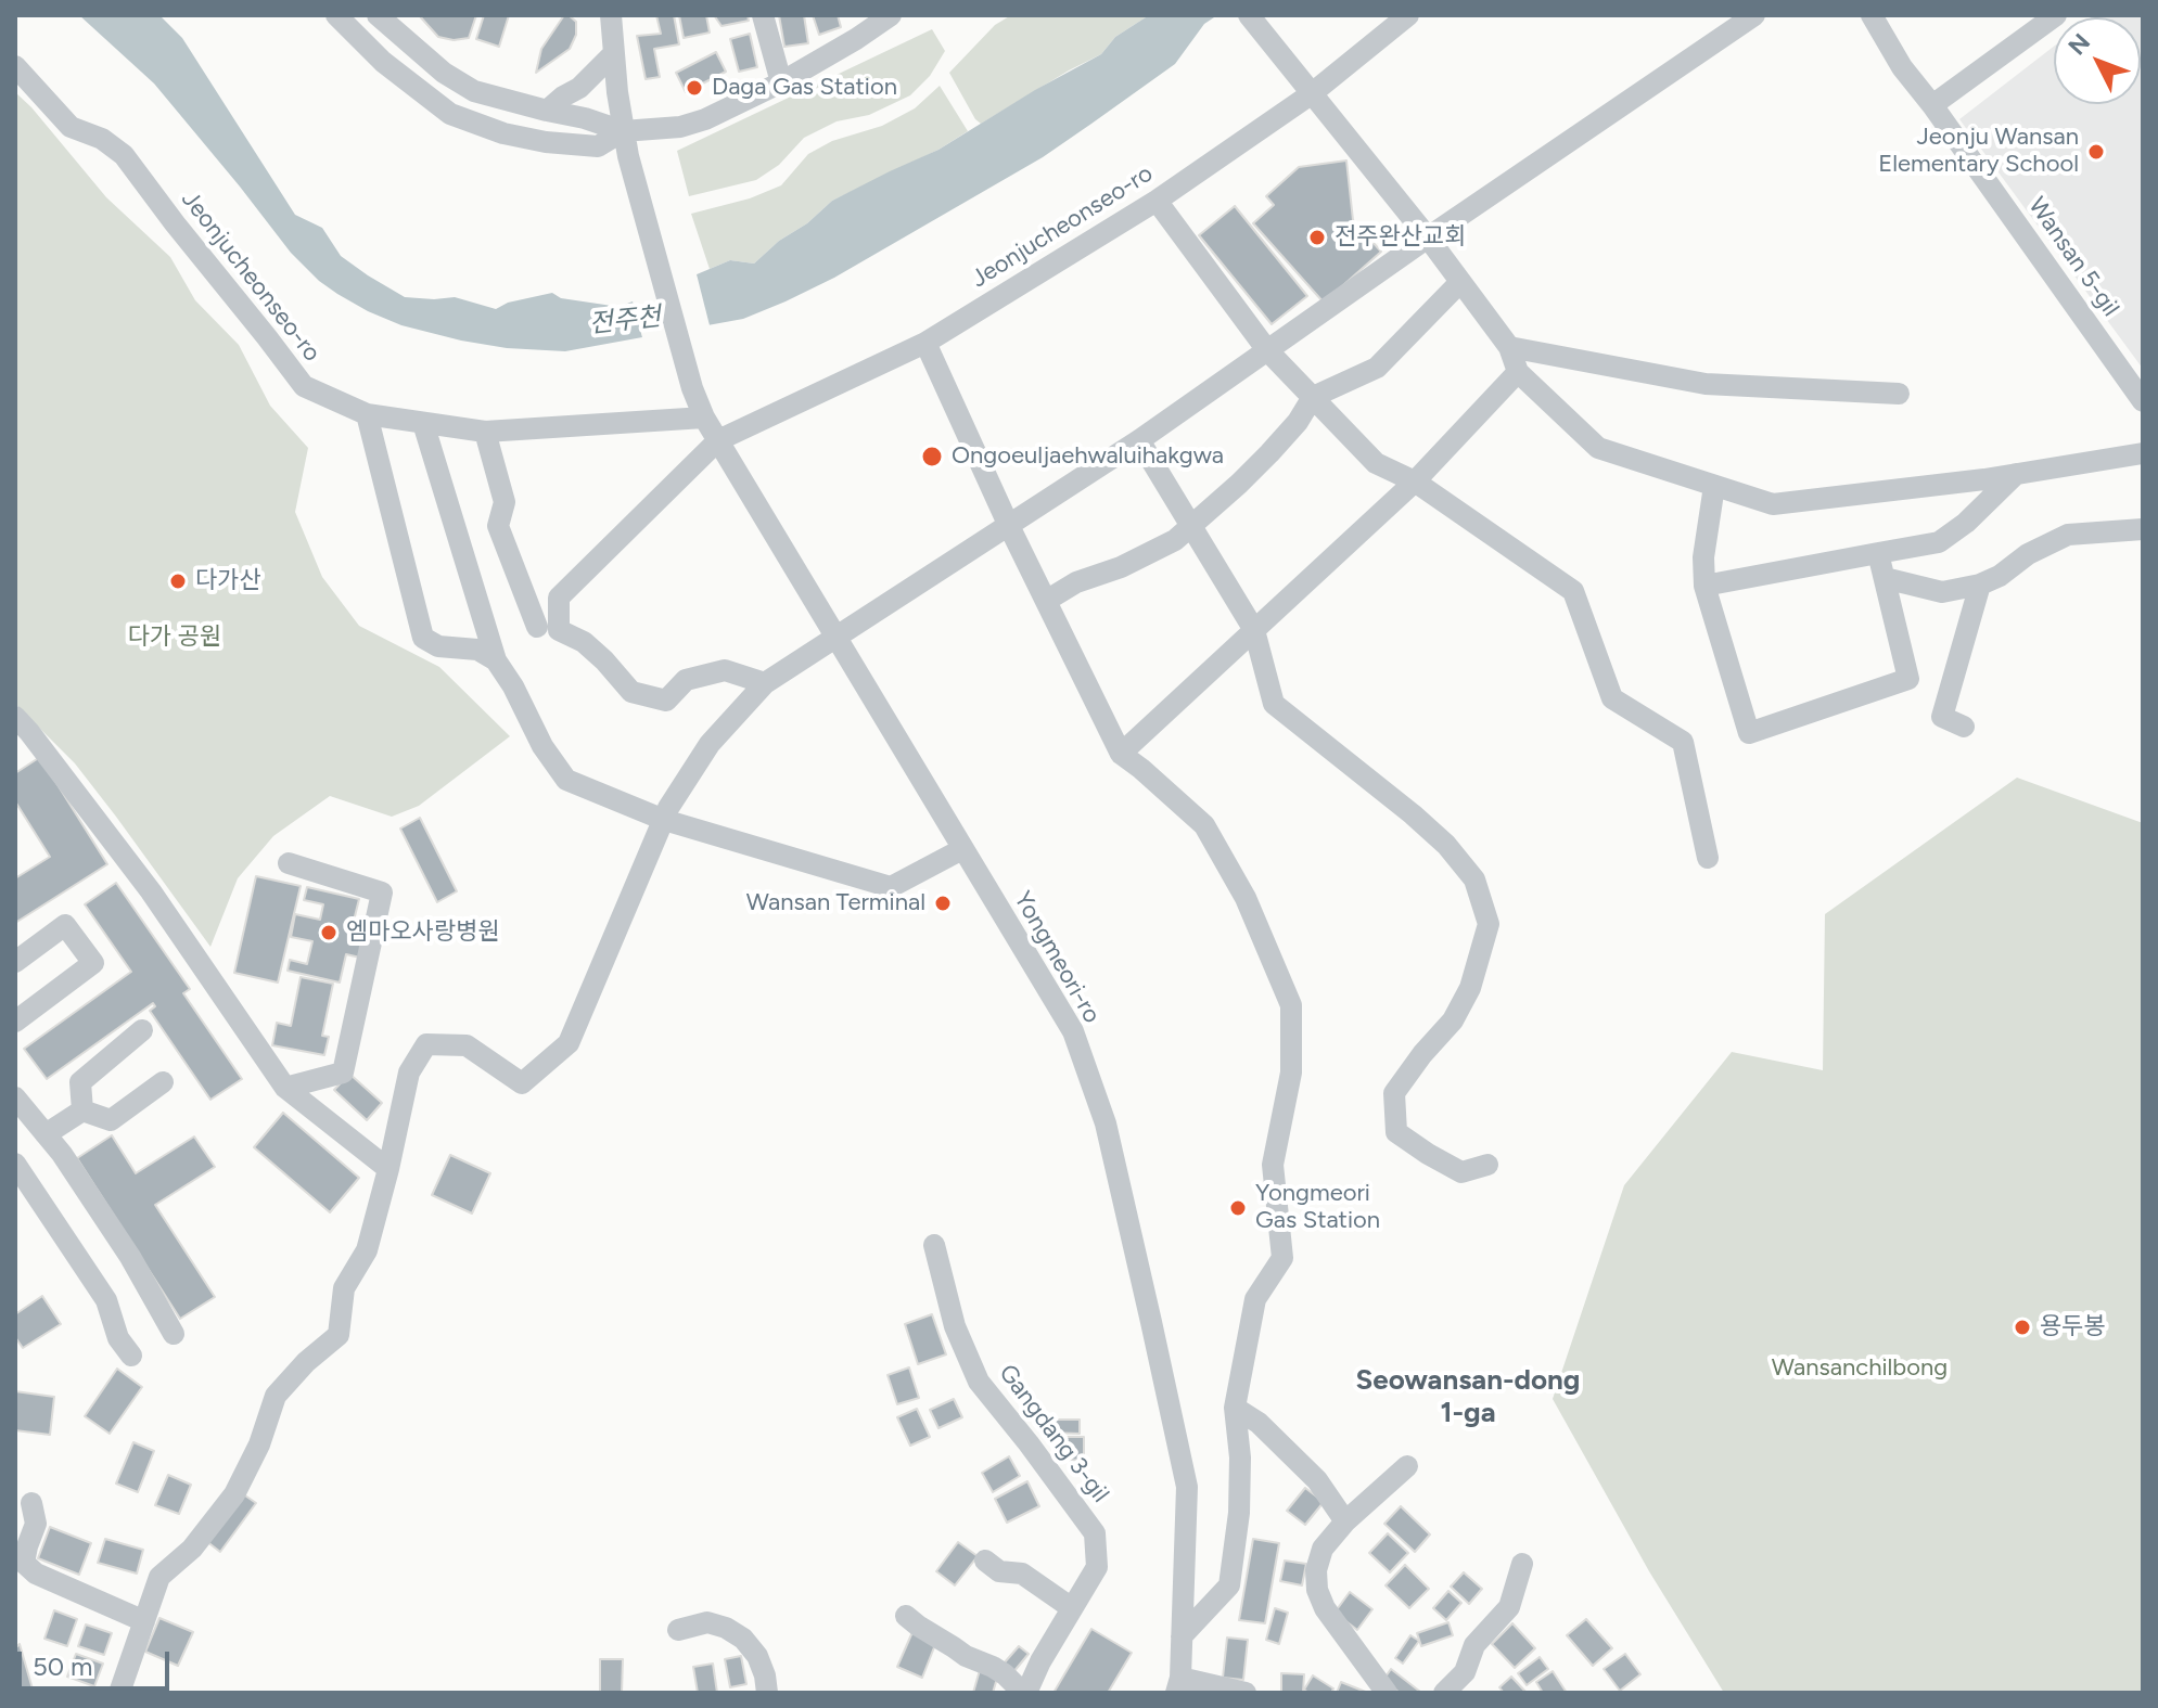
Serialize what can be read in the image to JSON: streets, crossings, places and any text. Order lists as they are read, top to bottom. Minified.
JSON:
{"streets":{"street":["Jeonjucheonseo-ro","Wansan 5-gil","Yongmeori-ro","Gangdang 3-gil"]},"crossings":[["Jeonjucheonseo-ro","Yongmeori-ro"]],"districts":["Seowansan-dong 1-ga"],"water":["전주천"],"parks":["다가 공원","Wansanchilbong"],"places":["Daga Gas Station","Jeonju Wansan Elementary School","전주완산교회","Ongoeuljaehwaluihakgwa","다가산","Wansan Terminal","엠마오사랑병원","Yongmeori Gas Station","용두봉"],"scale_bar":"50 m","north":"top left"}
